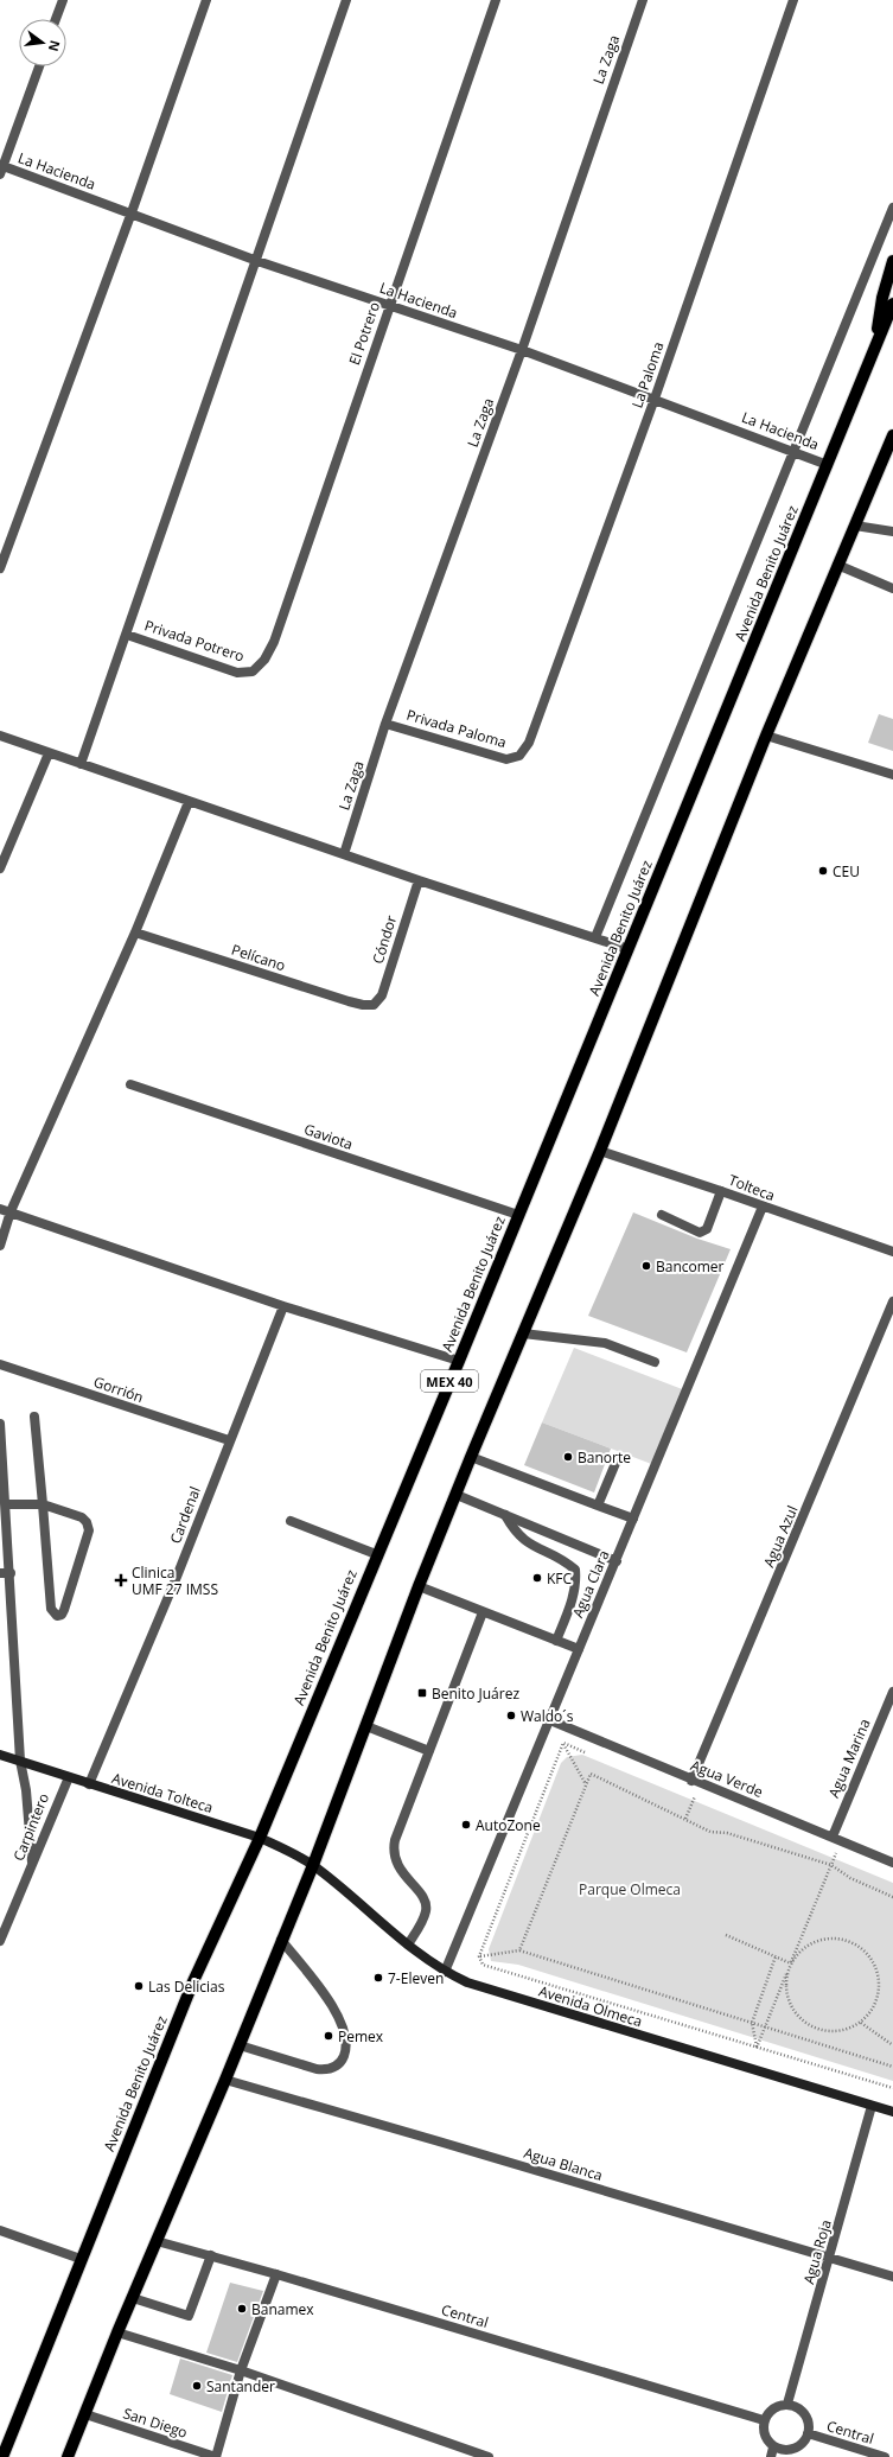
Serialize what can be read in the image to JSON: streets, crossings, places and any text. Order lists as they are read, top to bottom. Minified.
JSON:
{"streets":{"main road":["Avenida Benito Juárez","MEX 40"],"street":["La Zaga","La Hacienda","El Potrero","La Paloma","Privada Potrero","Privada Paloma","Cóndor","Pelícano","Gaviota","Tolteca","Gorrión","Cardenal","Agua Azul","Agua Clara","Agua Marina","Agua Verde","Avenida Tolteca","Carpintero","Avenida Olmeca","Agua Blanca","Agua Roja","Central","San Diego"]},"crossings":[["La Zaga","La Hacienda"],["La Zaga","Privada Paloma"],["La Hacienda","El Potrero"],["La Hacienda","La Paloma"],["La Hacienda","Avenida Benito Juárez"],["El Potrero","Privada Potrero"],["La Paloma","Privada Paloma"],["Avenida Benito Juárez","Gaviota"],["Avenida Benito Juárez","Avenida Tolteca"],["Cóndor","Pelícano"],["Tolteca","MEX 40"],["Tolteca","Agua Clara"],["MEX 40","Avenida Tolteca"],["MEX 40","Avenida Olmeca"],["MEX 40","Agua Blanca"],["MEX 40","Central"],["MEX 40","San Diego"],["Gorrión","Cardenal"],["Cardenal","Avenida Tolteca"],["Agua Azul","Agua Verde"],["Agua Clara","Agua Verde"],["Agua Clara","Avenida Olmeca"],["Agua Marina","Agua Verde"],["Avenida Tolteca","Carpintero"],["Avenida Tolteca","Avenida Olmeca"],["Avenida Olmeca","Agua Roja"],["Agua Blanca","Agua Roja"],["Agua Roja","Central"]],"parks":["Parque Olmeca"],"places":{"other":["CEU","Bancomer","Banorte","KFC","Waldo´s","AutoZone","7-Eleven","Las Delicias","Pemex","Banamex","Santander"],"health":["Clinica UMF 27 IMSS"],"transit":["Benito Juárez"]},"north":"right"}
